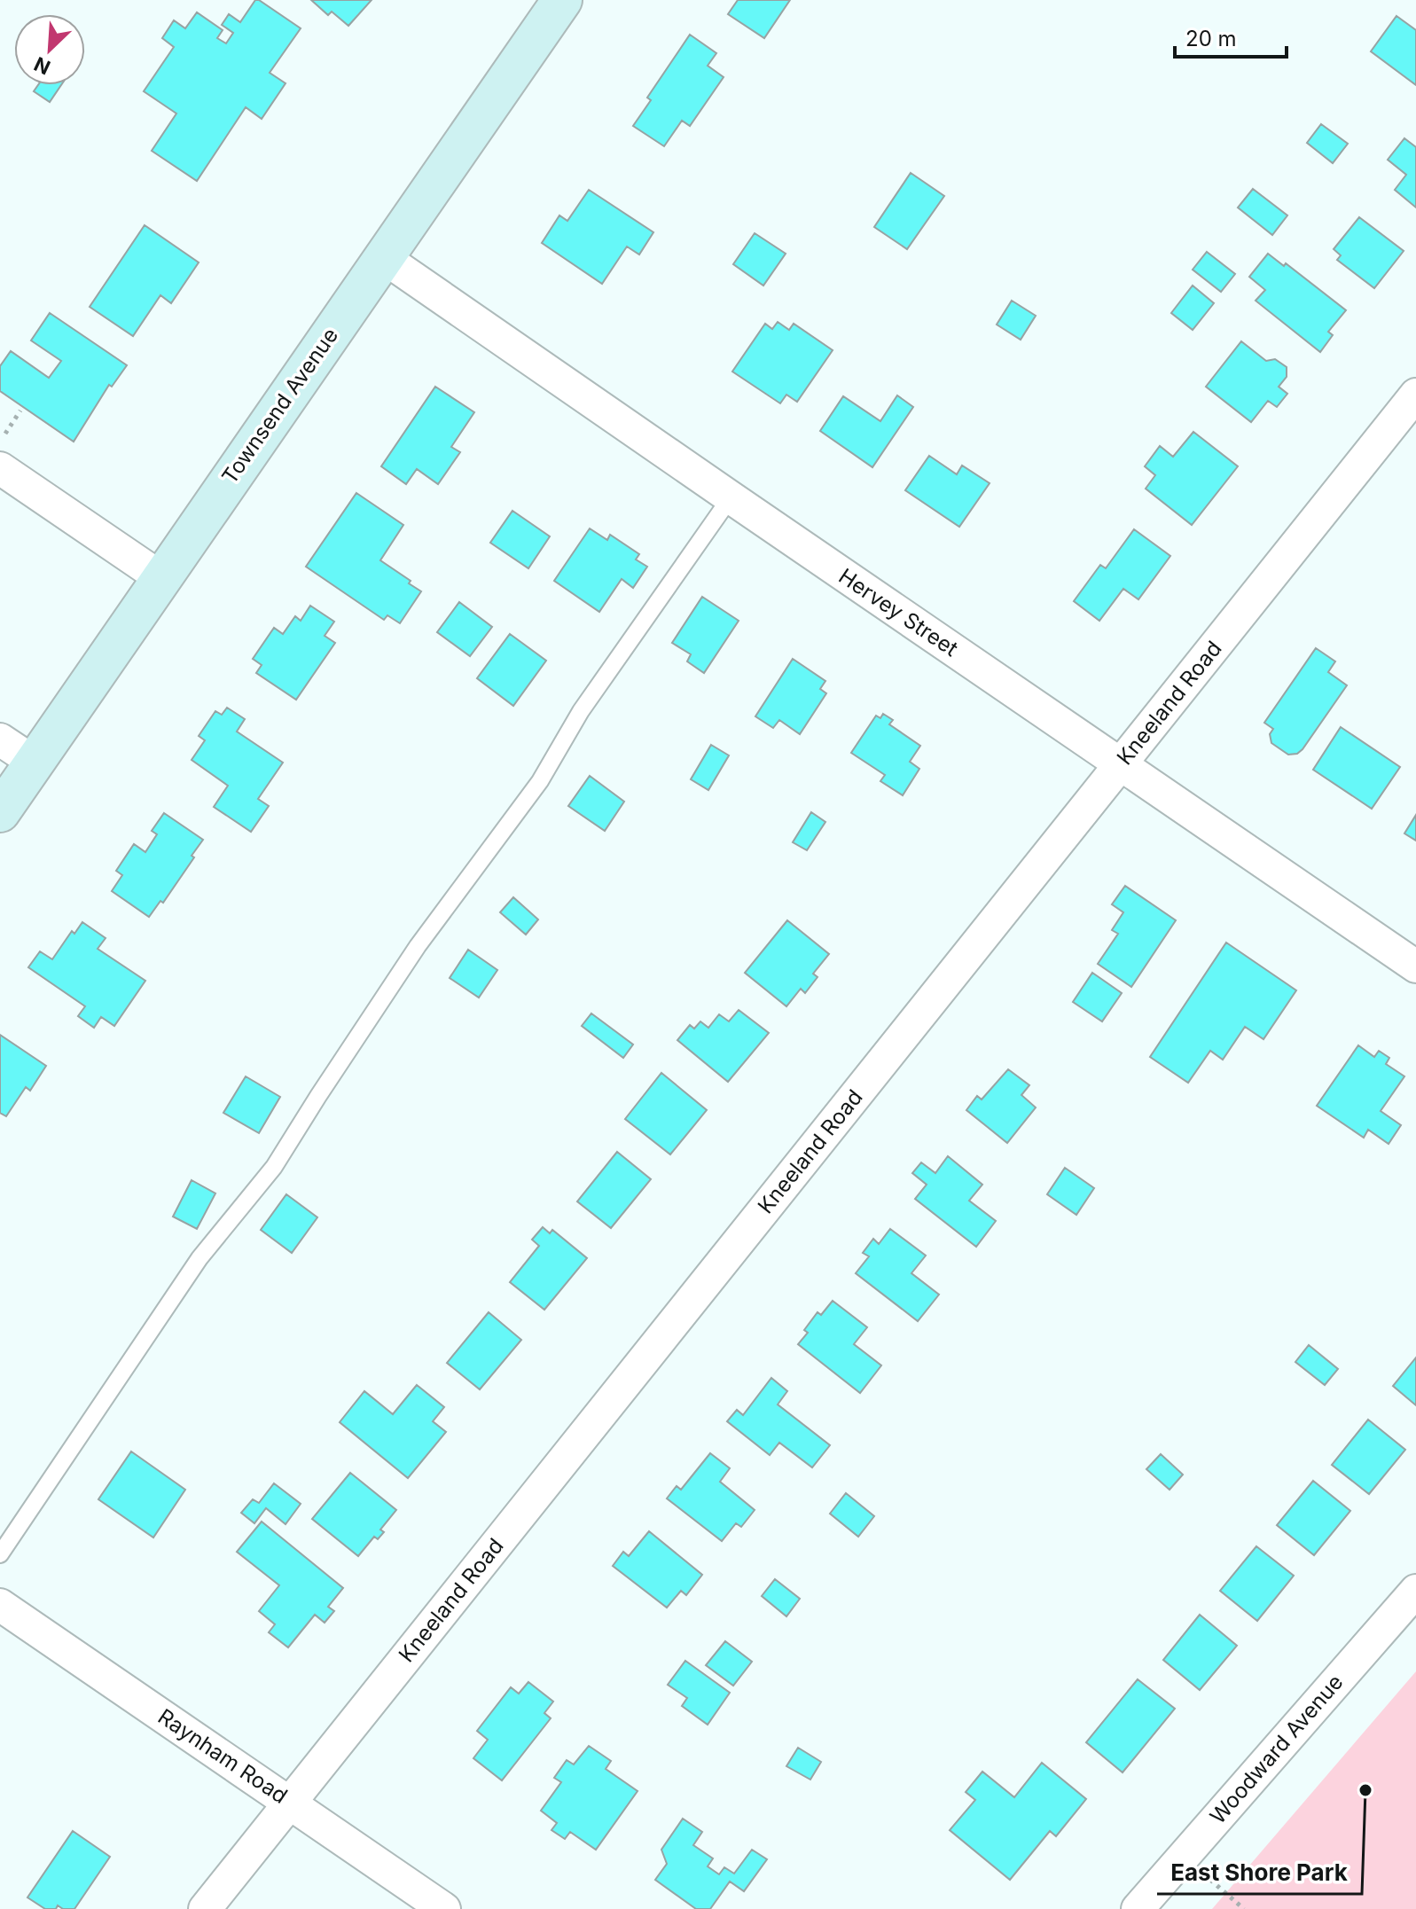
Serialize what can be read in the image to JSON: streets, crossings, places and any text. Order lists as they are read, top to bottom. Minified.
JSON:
{"streets":{"main road":["Townsend Avenue"],"street":["Hervey Street","Kneeland Road","Woodward Avenue","Raynham Road"]},"crossings":[["Townsend Avenue","Hervey Street"],["Hervey Street","Kneeland Road"],["Kneeland Road","Raynham Road"]],"places":["East Shore Park"],"scale_bar":"20 m","north":"bottom left"}
